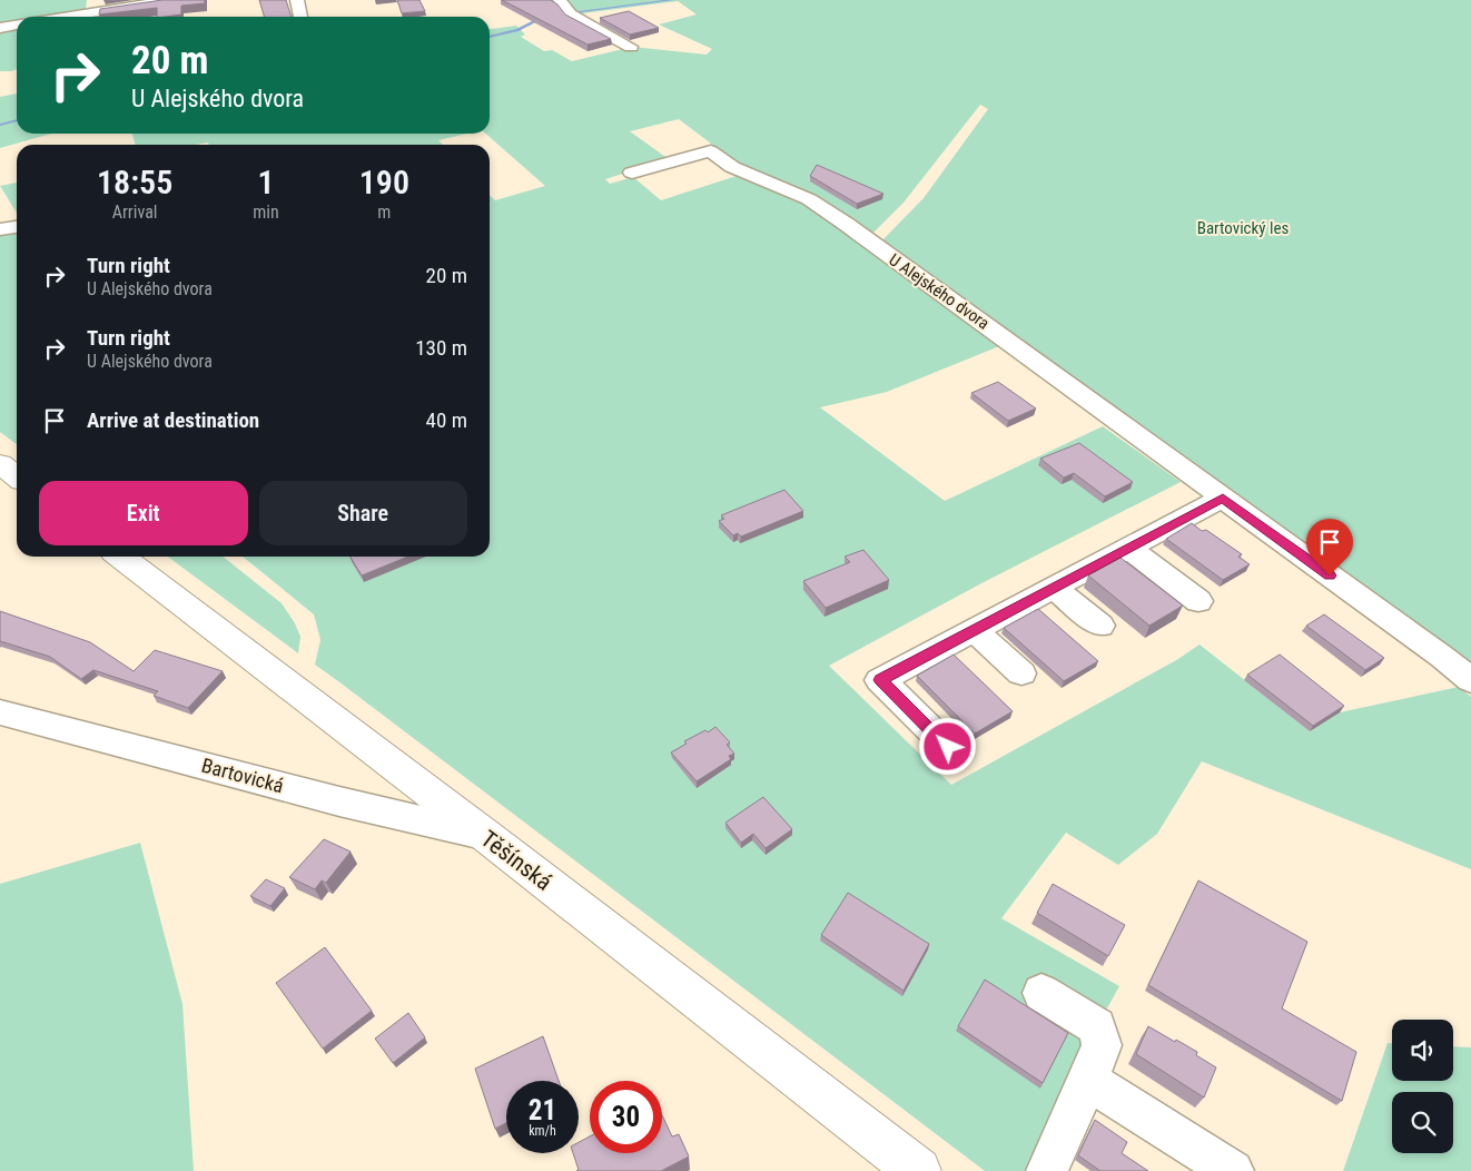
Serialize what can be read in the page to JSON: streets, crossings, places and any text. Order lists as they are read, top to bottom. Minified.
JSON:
{"streets":{"main road":["Těšínská"],"street":["U Alejského dvora","Bartovická"]},"crossings":[["Bartovická","Těšínská"]],"parks":["Bartovický les"],"page":{"turn":["20 m","U Alejského dvora"],"eta":["18:55","Arrival","1","min","190","m"],"list":[{"name":"Turn right","note":"U Alejského dvora","value":"20 m"},{"name":"Turn right","note":"U Alejského dvora","value":"130 m"},{"name":"Arrive at destination","value":"40 m"}],"buttons":["Exit","Share"],"speed":"21 km/h","limit":"30"}}
